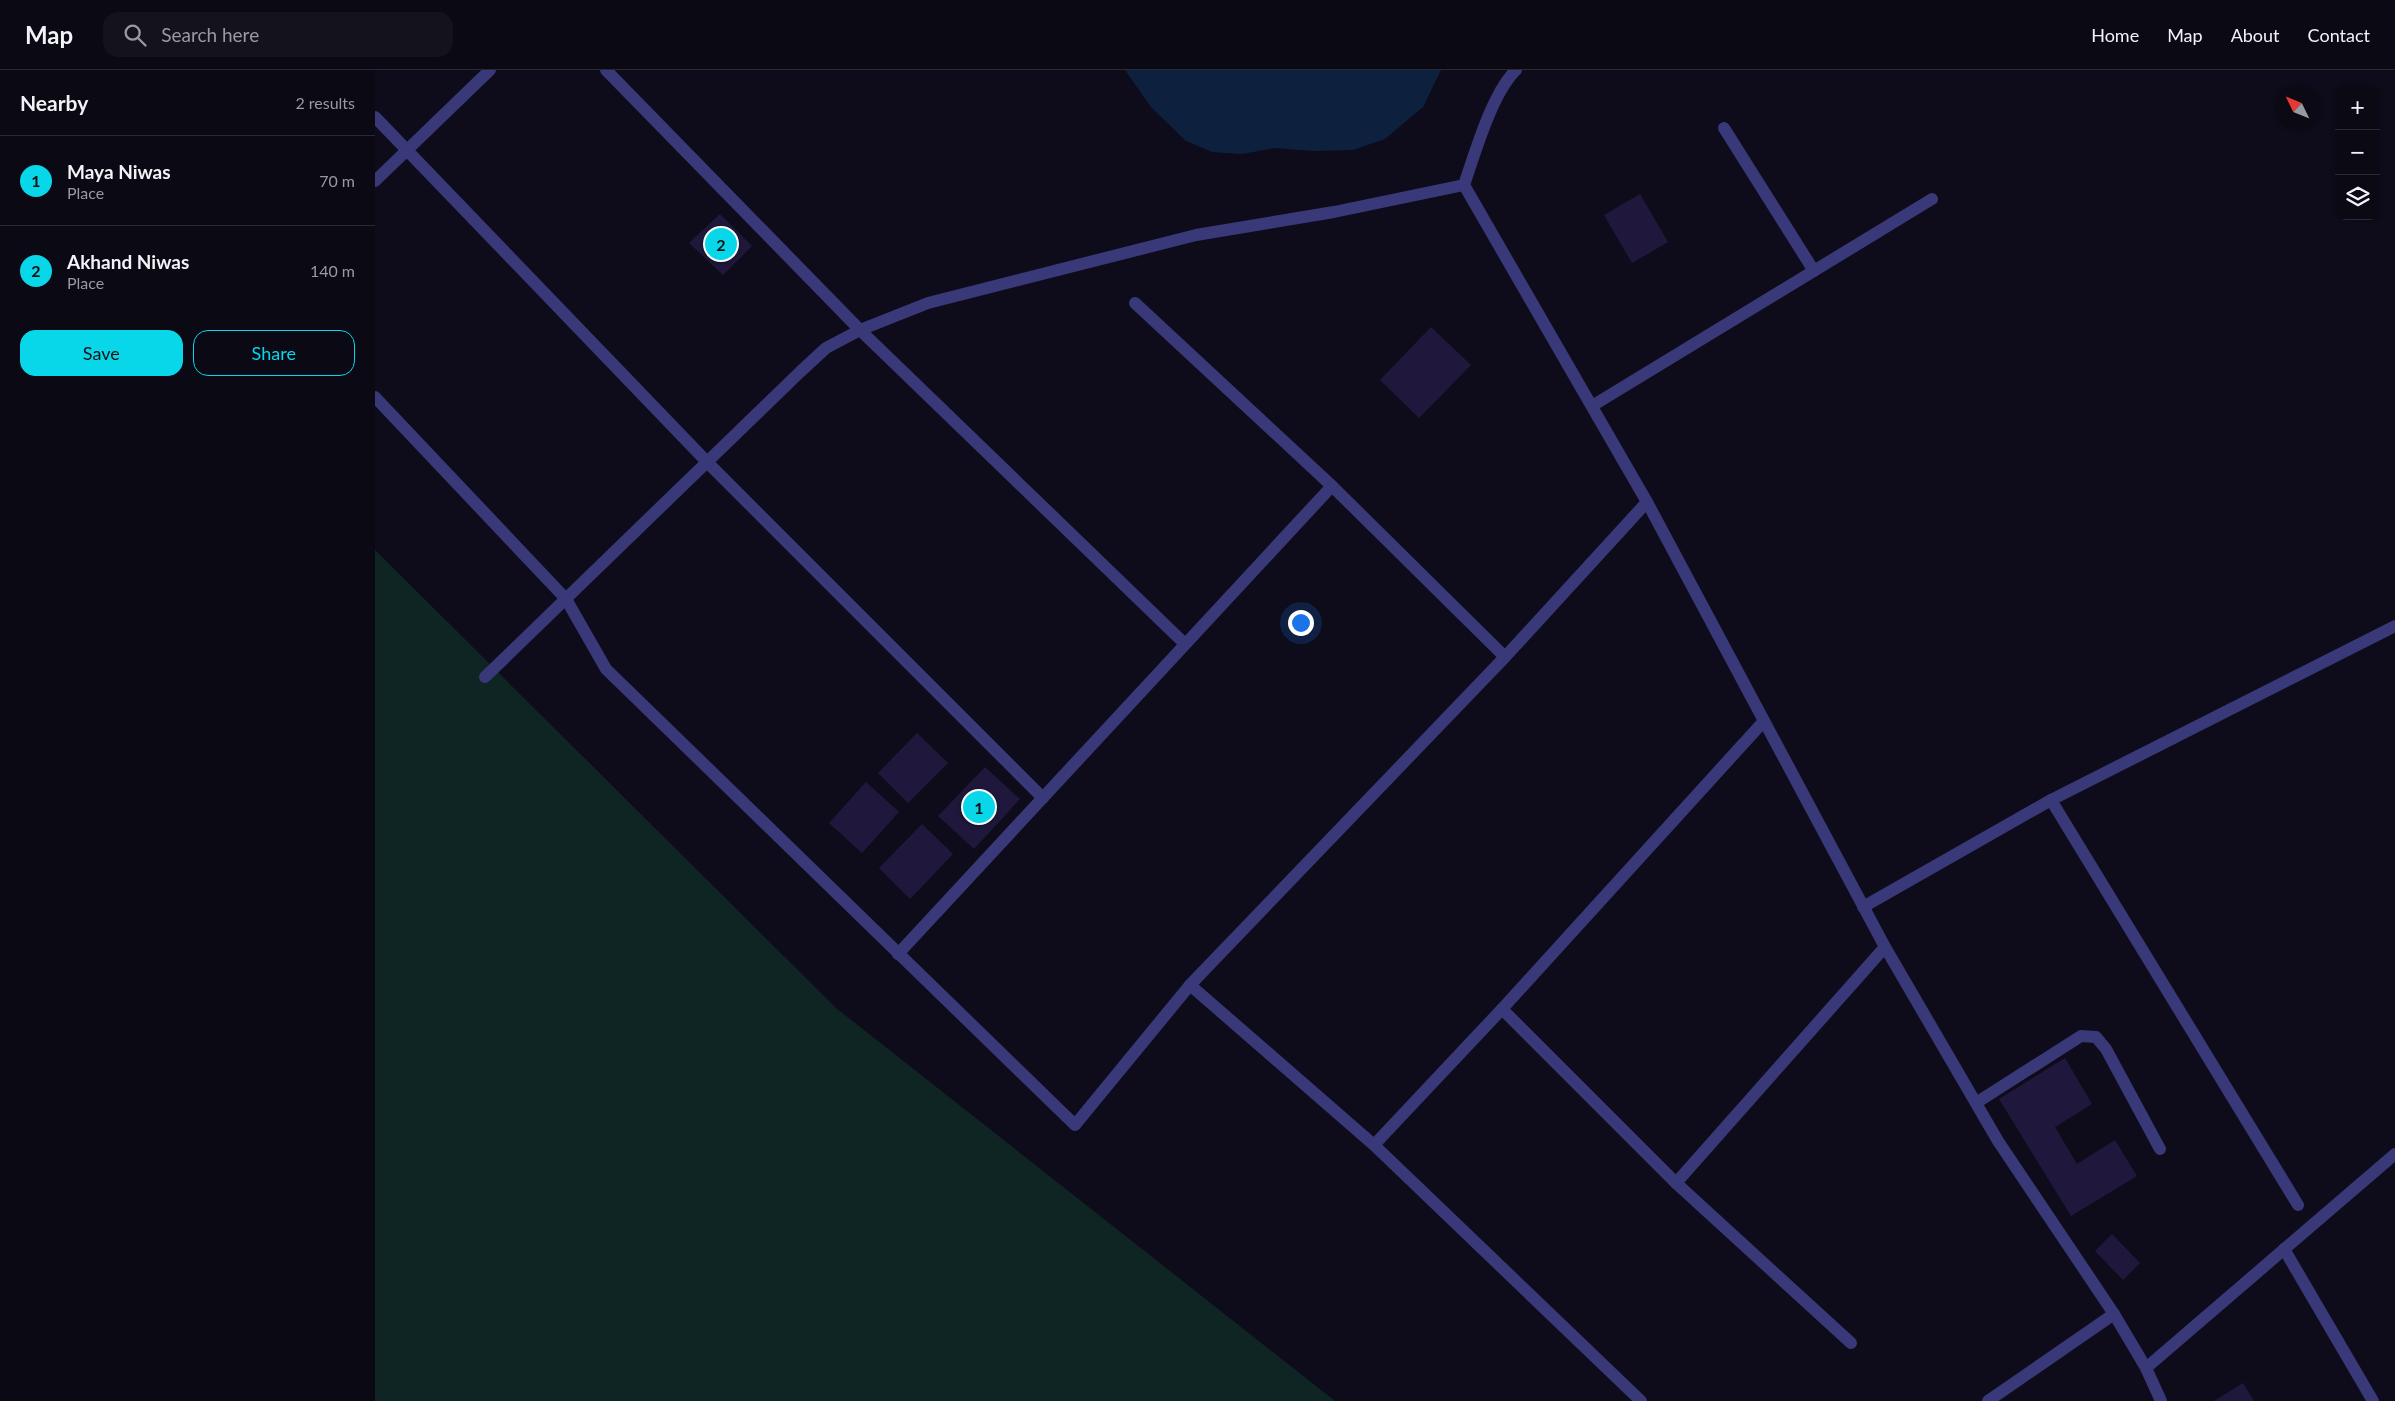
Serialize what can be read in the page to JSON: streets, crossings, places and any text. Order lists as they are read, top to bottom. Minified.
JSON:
{"north":"top left","page":{"header":"Map","search":"Search here","nav":["Home","Map","About","Contact"],"heading":["Nearby","2 results"],"map_buttons":["+","−"],"list":[{"mark":"1","name":"Maya Niwas","note":"Place","value":"70 m"},{"mark":"2","name":"Akhand Niwas","note":"Place","value":"140 m"}],"pins":["2","1"],"buttons":["Save","Share"]}}
